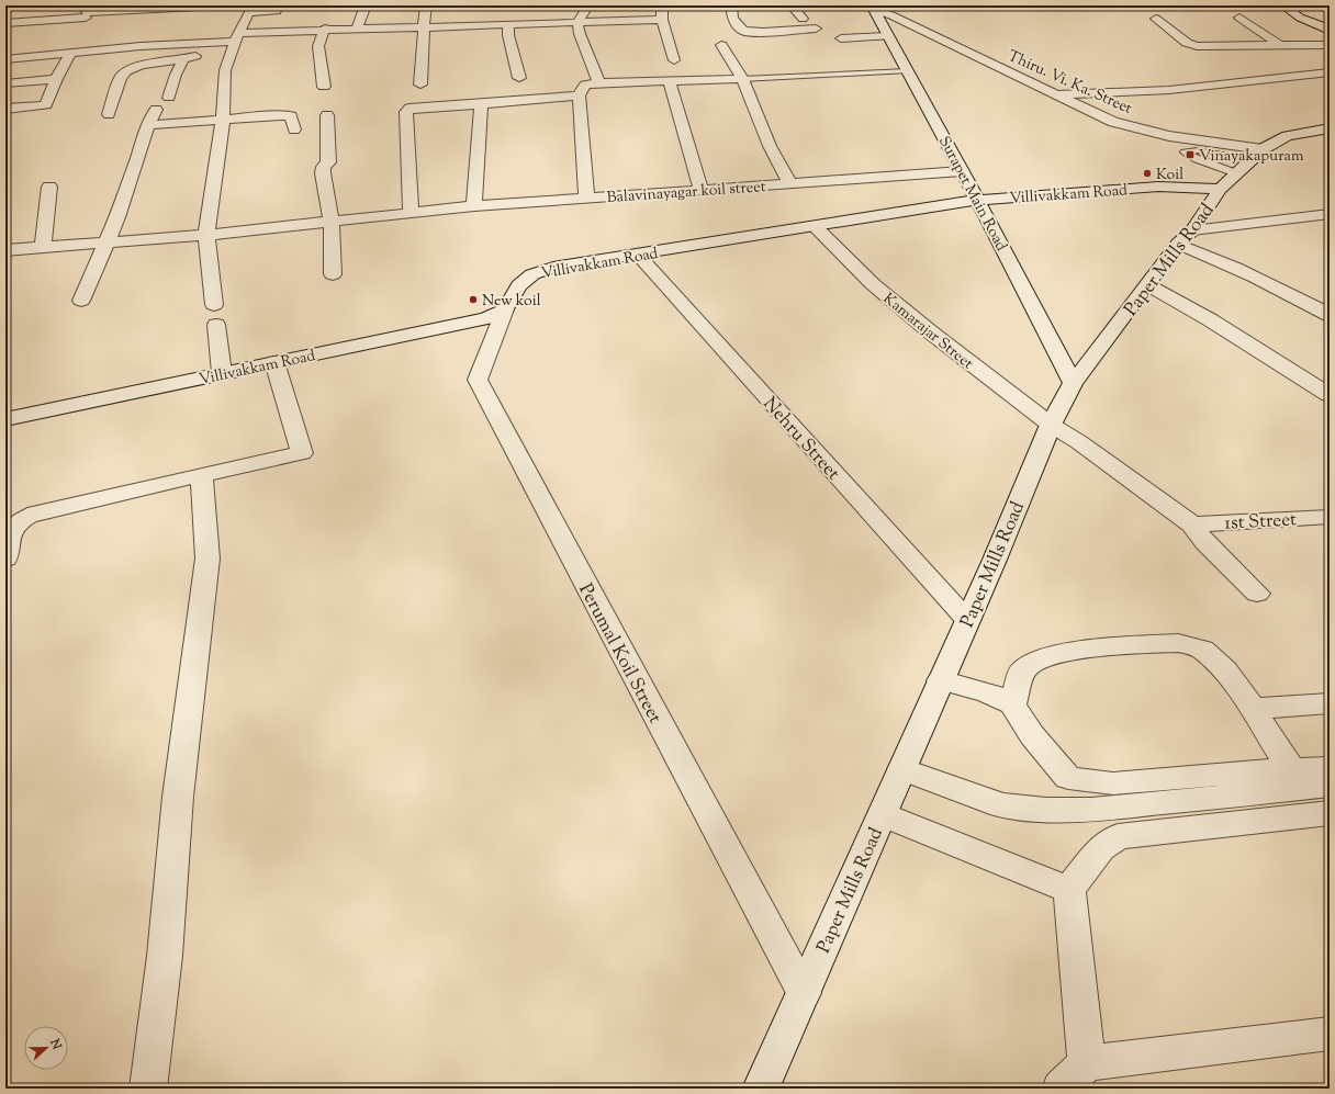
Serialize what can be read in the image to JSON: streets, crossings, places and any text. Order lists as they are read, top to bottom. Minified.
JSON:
{"streets":{"street":["Thiru. Vi. Ka. Street","Balavinayagar koil street","Surapet Main Road","Villivakkam Road","Paper Mills Road","Kamarajar Street","Nehru Street","1st Street","Perumal Koil Street"]},"crossings":[["Thiru. Vi. Ka. Street","Surapet Main Road"],["Thiru. Vi. Ka. Street","Villivakkam Road"],["Thiru. Vi. Ka. Street","Paper Mills Road"],["Balavinayagar koil street","Surapet Main Road"],["Surapet Main Road","Villivakkam Road"],["Surapet Main Road","Paper Mills Road"],["Villivakkam Road","Paper Mills Road"],["Villivakkam Road","Kamarajar Street"],["Villivakkam Road","Nehru Street"],["Villivakkam Road","Perumal Koil Street"],["Paper Mills Road","Kamarajar Street"],["Paper Mills Road","Nehru Street"],["Paper Mills Road","Perumal Koil Street"],["Kamarajar Street","1st Street"]],"places":{"transit":["Vinayakapuram"],"other":["Koil","New koil"]},"north":"right"}
